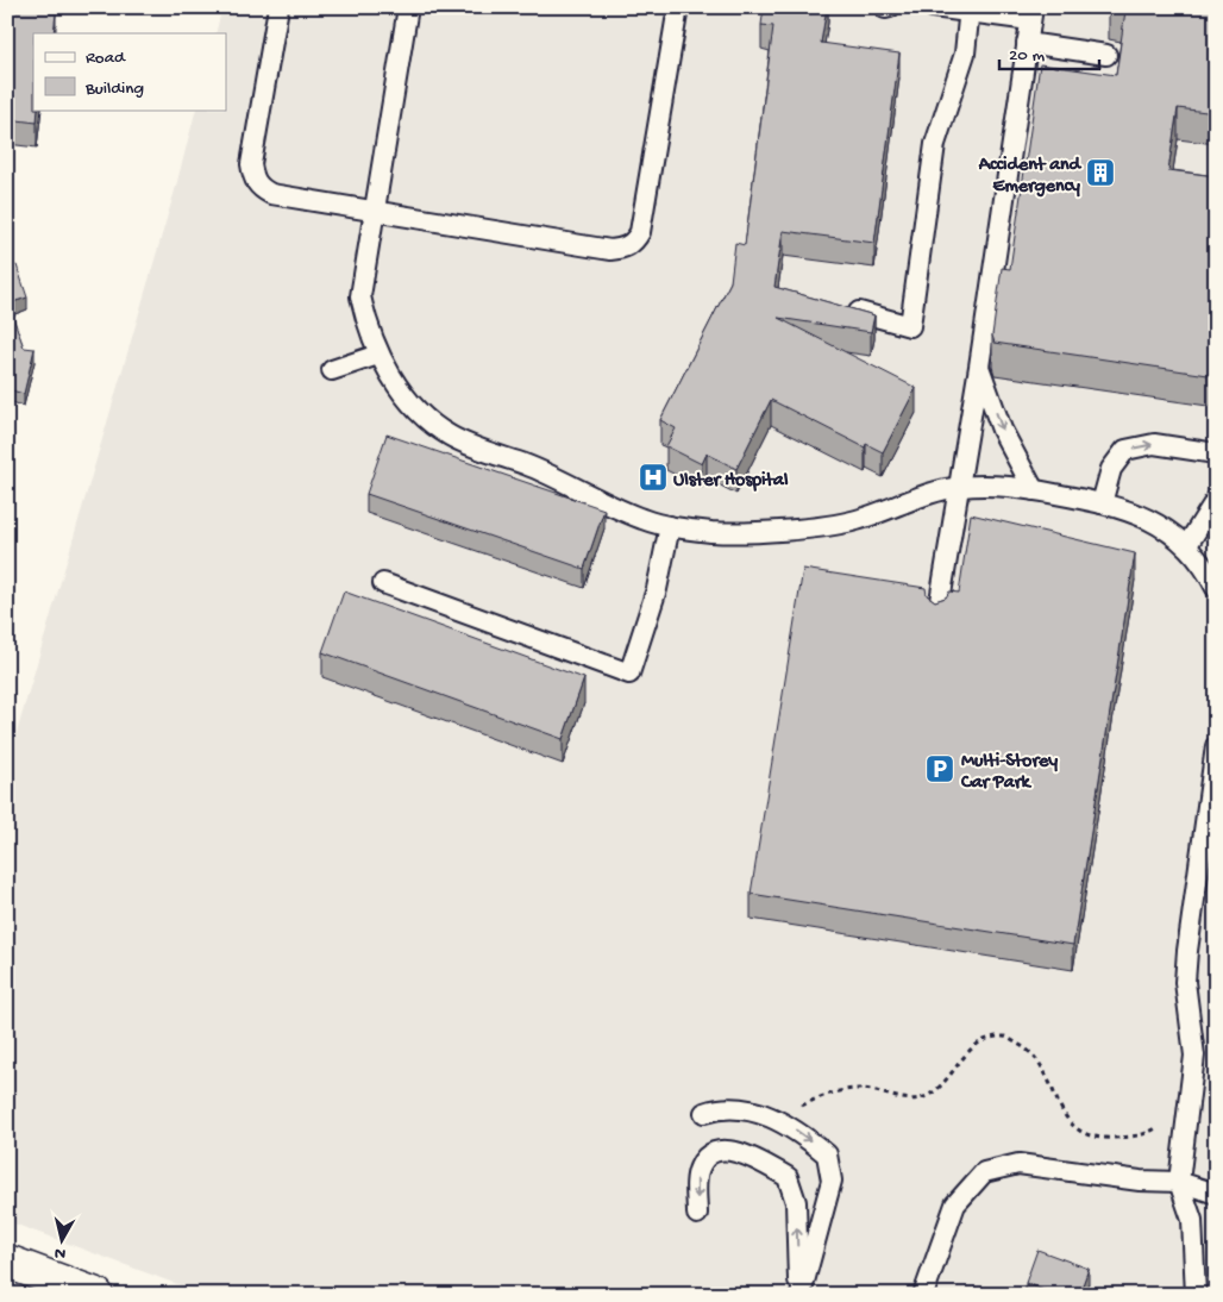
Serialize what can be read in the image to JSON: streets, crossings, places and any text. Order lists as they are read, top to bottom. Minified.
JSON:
{"places":{"building":["Accident and Emergency"],"hospital":["Ulster Hospital"],"parking":["Multi-Storey Car Park"]},"legend":["Road","Building"],"scale_bar":"20 m","north":"bottom"}
